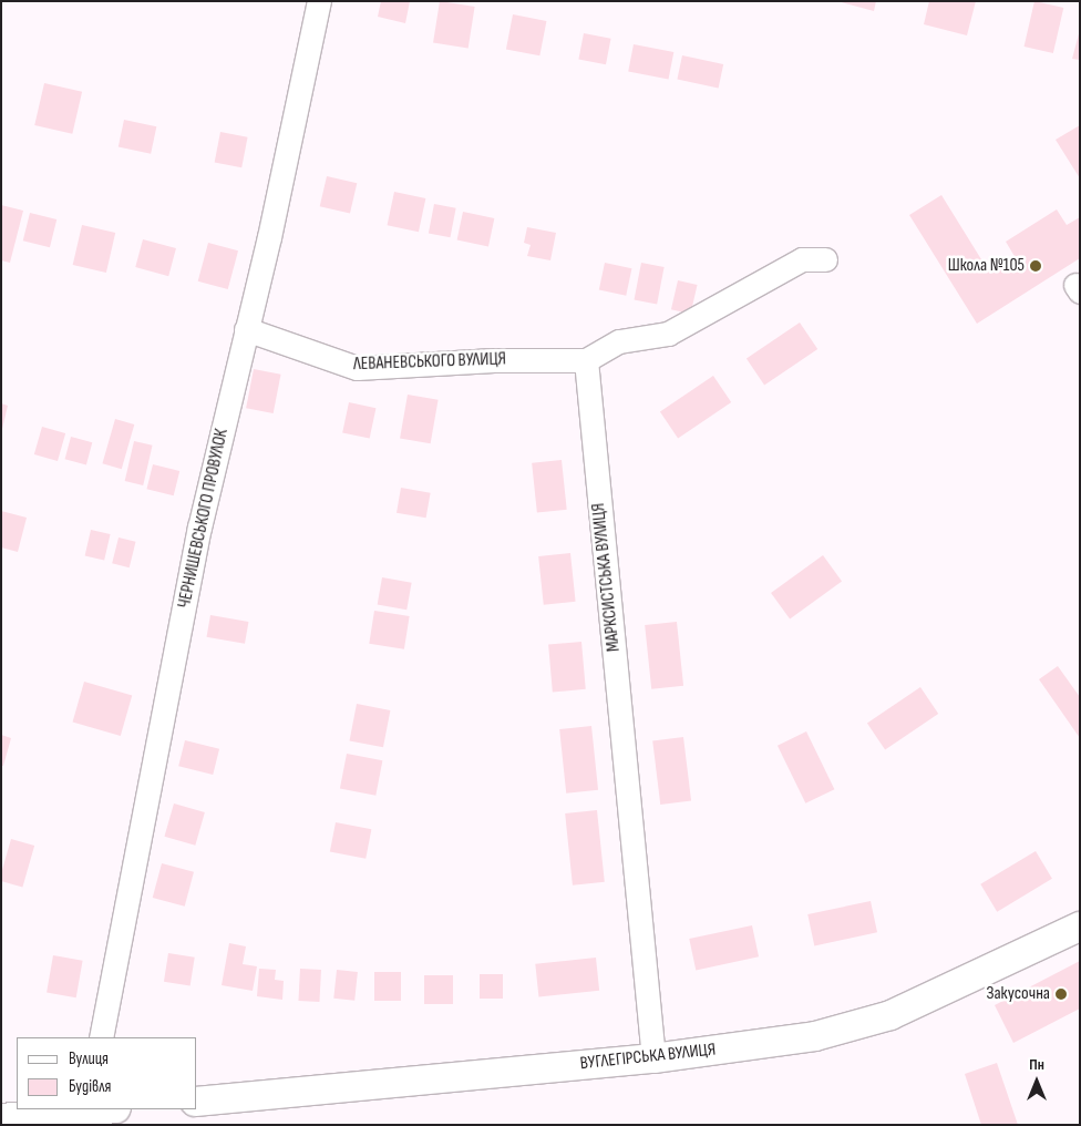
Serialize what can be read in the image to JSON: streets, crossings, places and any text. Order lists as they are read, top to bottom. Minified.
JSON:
{"streets":{"street":["ЛЕВАНЕВСЬКОГО ВУЛИЦЯ","ЧЕРНИШЕВСЬКОГО ПРОВУЛОК","МАРКСИСТСЬКА ВУЛИЦЯ","ВУГЛЕГІРСЬКА ВУЛИЦЯ"]},"crossings":[["ЛЕВАНЕВСЬКОГО ВУЛИЦЯ","ЧЕРНИШЕВСЬКОГО ПРОВУЛОК"],["ЛЕВАНЕВСЬКОГО ВУЛИЦЯ","МАРКСИСТСЬКА ВУЛИЦЯ"],["МАРКСИСТСЬКА ВУЛИЦЯ","ВУГЛЕГІРСЬКА ВУЛИЦЯ"]],"places":["Школа №105","Закусочна"],"legend":["Вулиця","Будівля"],"north":"top"}
